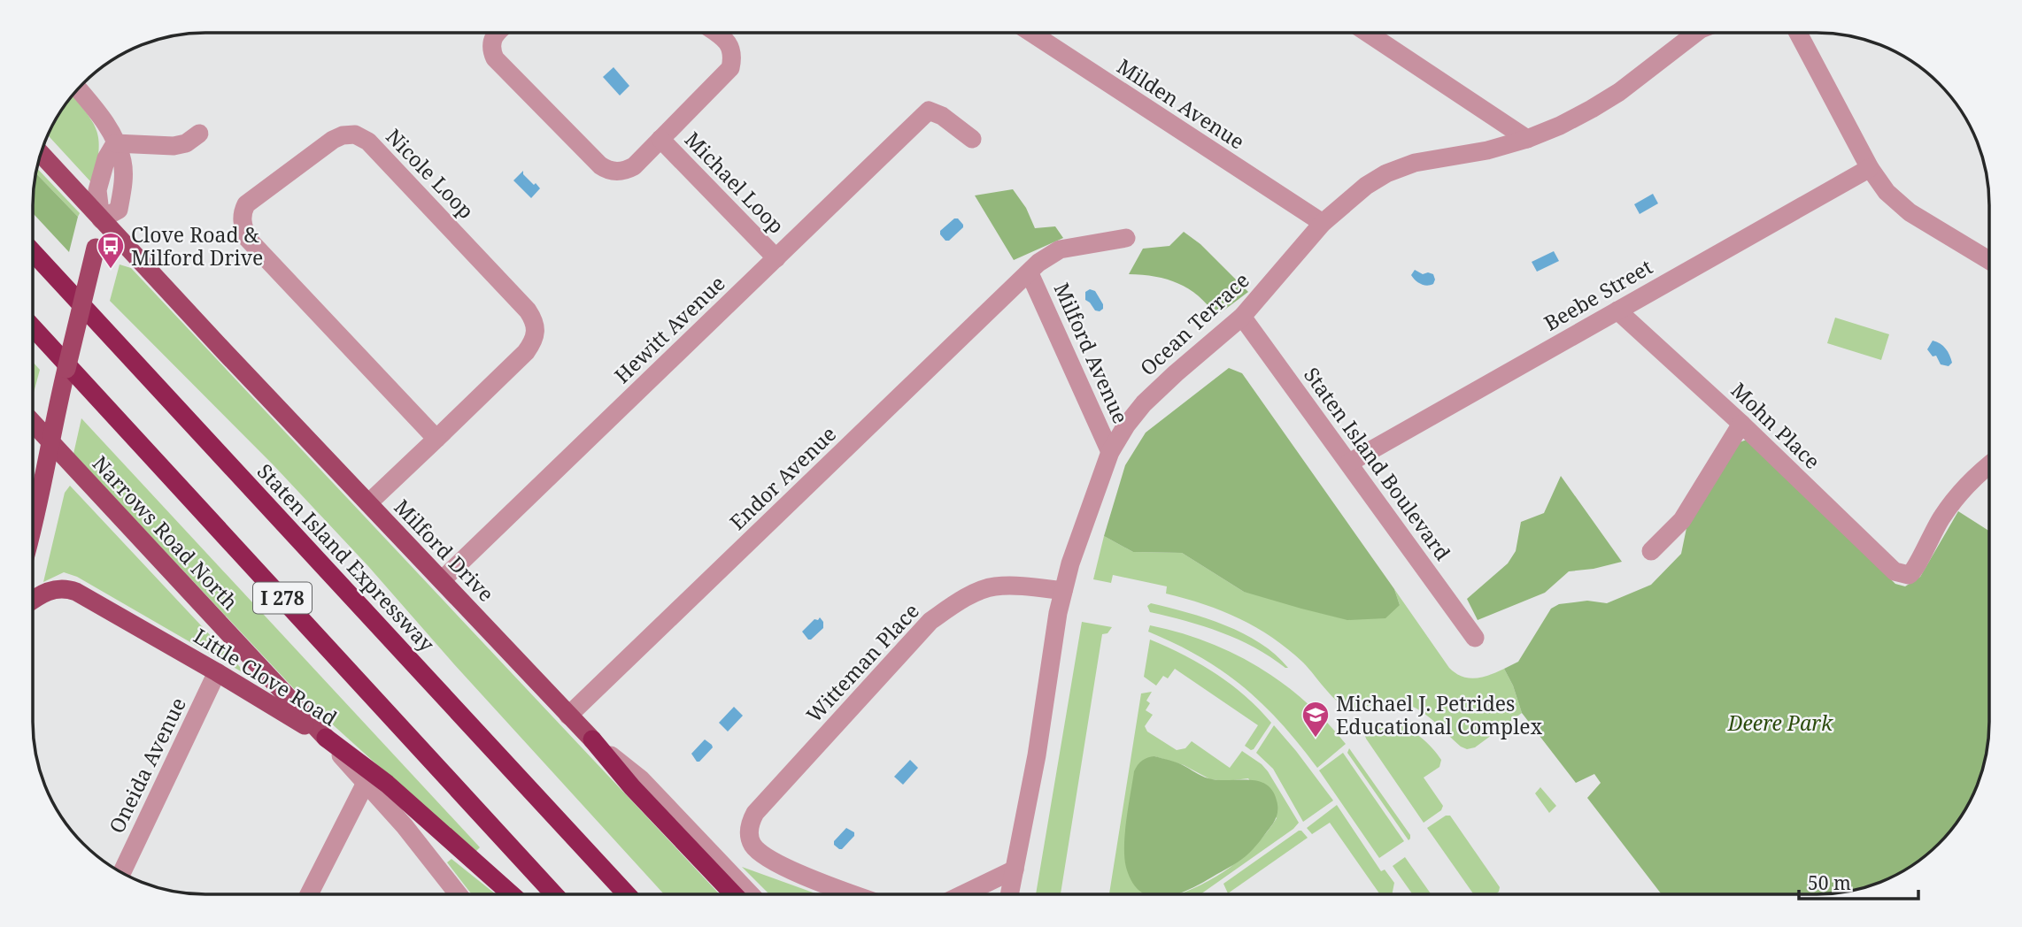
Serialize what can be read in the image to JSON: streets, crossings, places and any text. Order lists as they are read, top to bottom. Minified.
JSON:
{"streets":{"highway":["Staten Island Expressway","I 278"],"main road":["Narrows Road North","Milford Drive","Little Clove Road"],"street":["Milden Avenue","Nicole Loop","Michael Loop","Beebe Street","Ocean Terrace","Hewitt Avenue","Milford Avenue","Mohn Place","Staten Island Boulevard","Endor Avenue","Witteman Place","Oneida Avenue"]},"crossings":[["Milden Avenue","Ocean Terrace"],["Nicole Loop","Milford Drive"],["Michael Loop","Hewitt Avenue"],["Beebe Street","Mohn Place"],["Beebe Street","Staten Island Boulevard"],["Ocean Terrace","Milford Avenue"],["Ocean Terrace","Staten Island Boulevard"],["Ocean Terrace","Witteman Place"],["Hewitt Avenue","Milford Drive"],["Milford Avenue","Endor Avenue"],["Endor Avenue","Milford Drive"],["Narrows Road North","Little Clove Road"],["Little Clove Road","Oneida Avenue"]],"parks":["Deere Park"],"places":{"bus stop":["Clove Road & Milford Drive"],"school or university":["Michael J. Petrides Educational Complex"]},"scale_bar":"50 m"}
